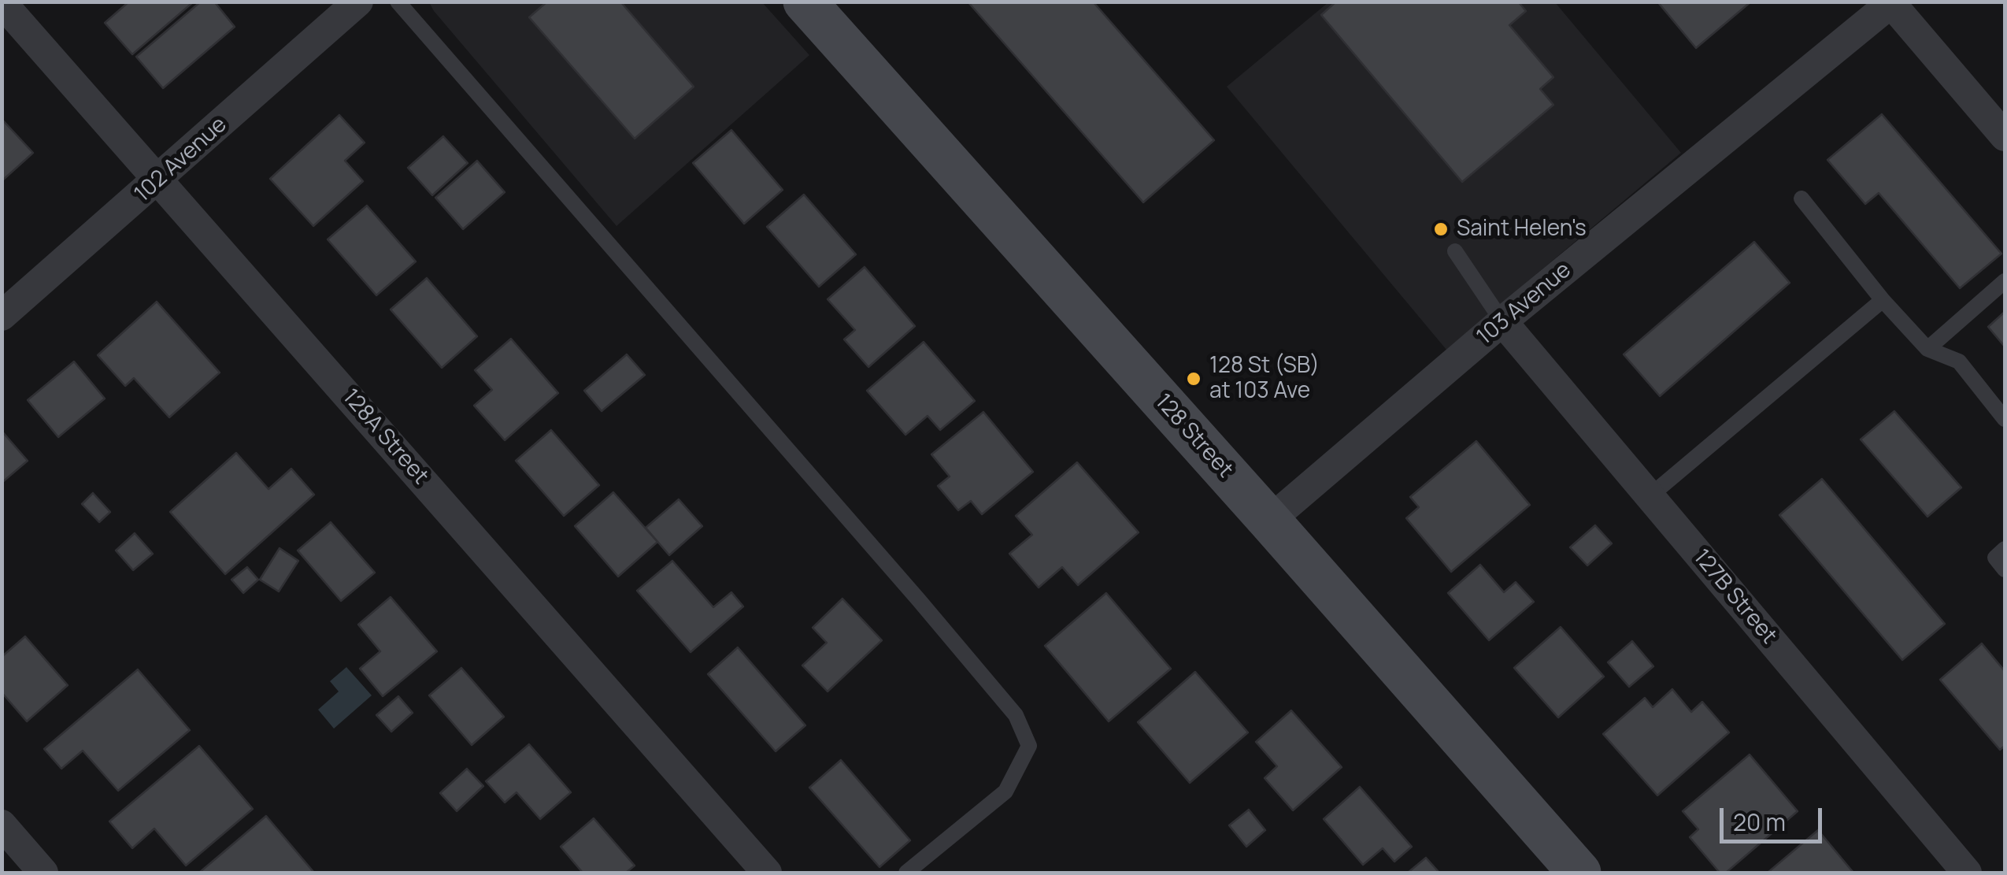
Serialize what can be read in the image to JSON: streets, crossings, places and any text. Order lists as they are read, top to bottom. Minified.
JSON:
{"streets":{"main road":["128 Street"],"street":["102 Avenue","103 Avenue","128A Street","127B Street"]},"crossings":[["102 Avenue","128A Street"],["103 Avenue","128 Street"],["103 Avenue","127B Street"]],"places":["Saint Helen's","128 St (SB) at 103 Ave"],"scale_bar":"20 m"}
